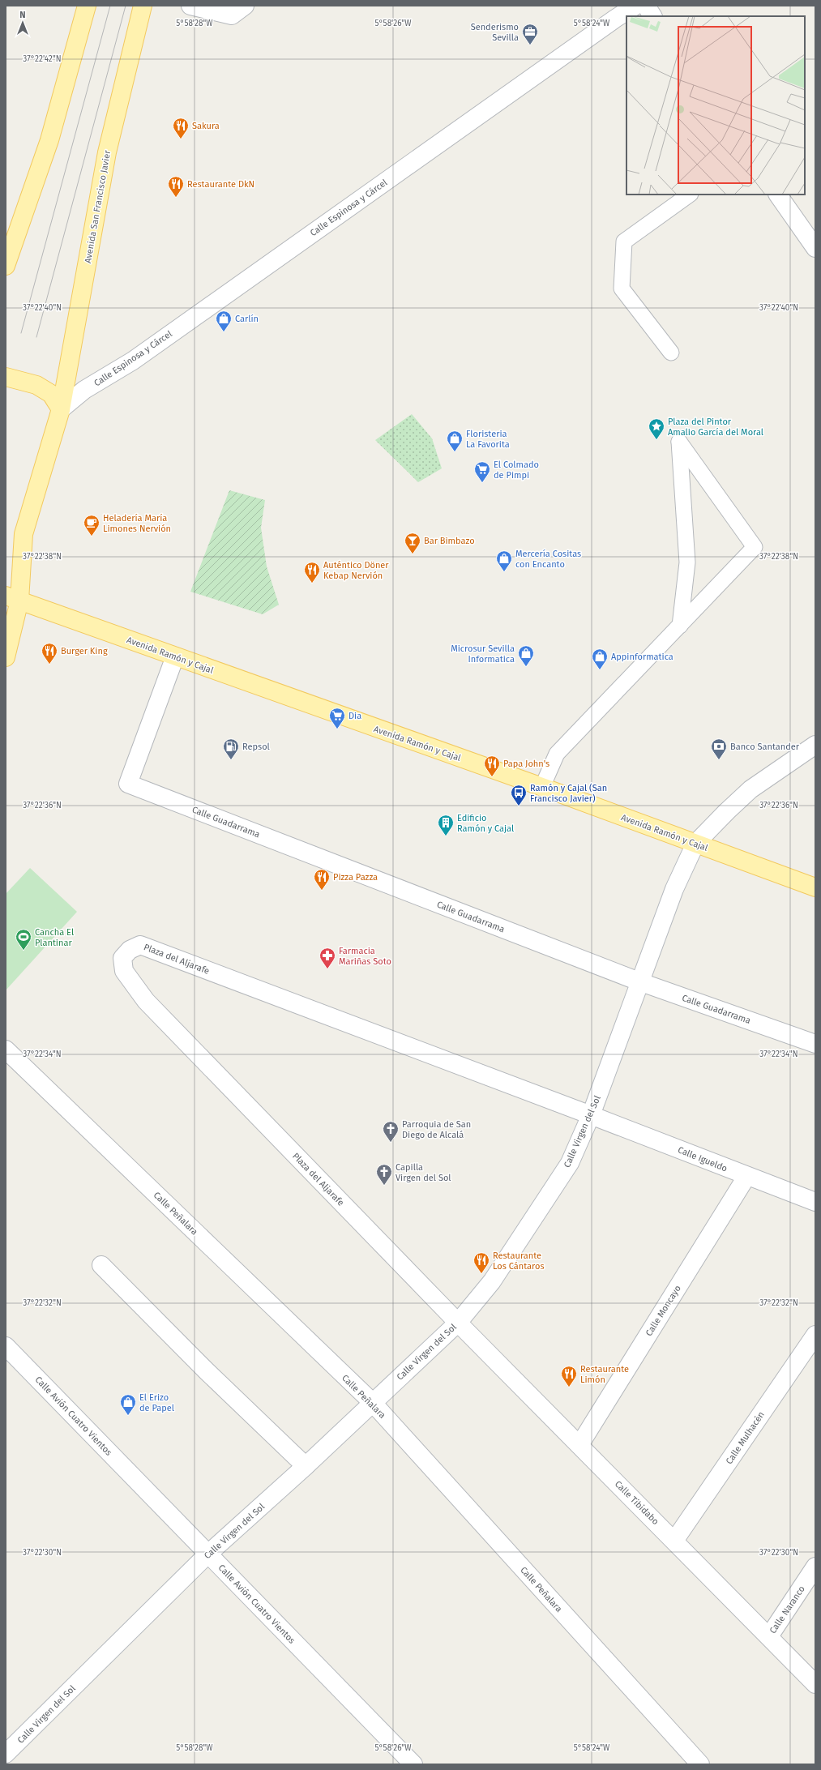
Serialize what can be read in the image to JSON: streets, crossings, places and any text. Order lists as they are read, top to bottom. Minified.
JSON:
{"streets":{"main road":["Avenida San Francisco Javier","Avenida Ramón y Cajal"],"street":["Calle Espinosa y Cárcel","Calle Guadarrama","Plaza del Aljarafe","Calle Virgen del Sol","Calle Igueldo","Calle Peñalara","Calle Moncayo","Calle Avión Cuatro Vientos","Calle Mulhacén","Calle Tibidabo","Calle Naranco"]},"crossings":[["Avenida San Francisco Javier","Calle Espinosa y Cárcel"],["Avenida San Francisco Javier","Avenida Ramón y Cajal"],["Avenida Ramón y Cajal","Calle Guadarrama"],["Avenida Ramón y Cajal","Calle Virgen del Sol"],["Calle Guadarrama","Calle Virgen del Sol"],["Plaza del Aljarafe","Calle Virgen del Sol"],["Plaza del Aljarafe","Calle Igueldo"],["Plaza del Aljarafe","Calle Tibidabo"],["Calle Virgen del Sol","Calle Igueldo"],["Calle Virgen del Sol","Calle Peñalara"],["Calle Virgen del Sol","Calle Avión Cuatro Vientos"],["Calle Virgen del Sol","Calle Tibidabo"],["Calle Igueldo","Calle Moncayo"],["Calle Moncayo","Calle Tibidabo"],["Calle Mulhacén","Calle Tibidabo"],["Calle Tibidabo","Calle Naranco"]],"places":{"office":["Senderismo Sevilla"],"restaurant":["Sakura","Restaurante DkN","Auténtico Döner Kebap Nervión","Burger King","Papa John's","Pizza Pazza","Restaurante Los Cántaros","Restaurante Limón"],"shop":["Carlín","Floristeria La Favorita","Mercería Cositas con Encanto","Microsur Sevilla Informatica","Appinformatica","El Erizo de Papel"],"place":["Plaza del Pintor Amalio García del Moral"],"supermarket":["El Colmado de Pimpi","Dia"],"cafe":["Heladería María Limones Nervión"],"bar":["Bar Bimbazo"],"fuel station":["Repsol"],"bank":["Banco Santander"],"bus stop":["Ramón y Cajal (San Francisco Javier)"],"building":["Edificio Ramón y Cajal"],"sports":["Cancha El Plantinar"],"pharmacy":["Farmacia Mariñas Soto"],"church":["Parroquia de San Diego de Alcalá","Capilla Virgen del Sol"]},"north":"top","coordinates":["5°58'28\"W","5°58'26\"W","5°58'24\"W","37°22'42\"N","37°22'40\"N","37°22'38\"N","37°22'36\"N","37°22'34\"N","37°22'32\"N","37°22'30\"N"]}
